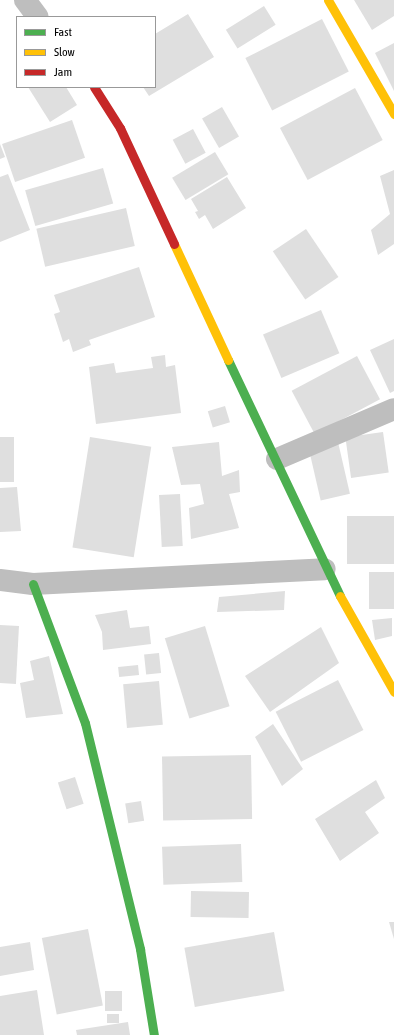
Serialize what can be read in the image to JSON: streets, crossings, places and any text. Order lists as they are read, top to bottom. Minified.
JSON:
{"legend":["Fast","Slow","Jam"]}
